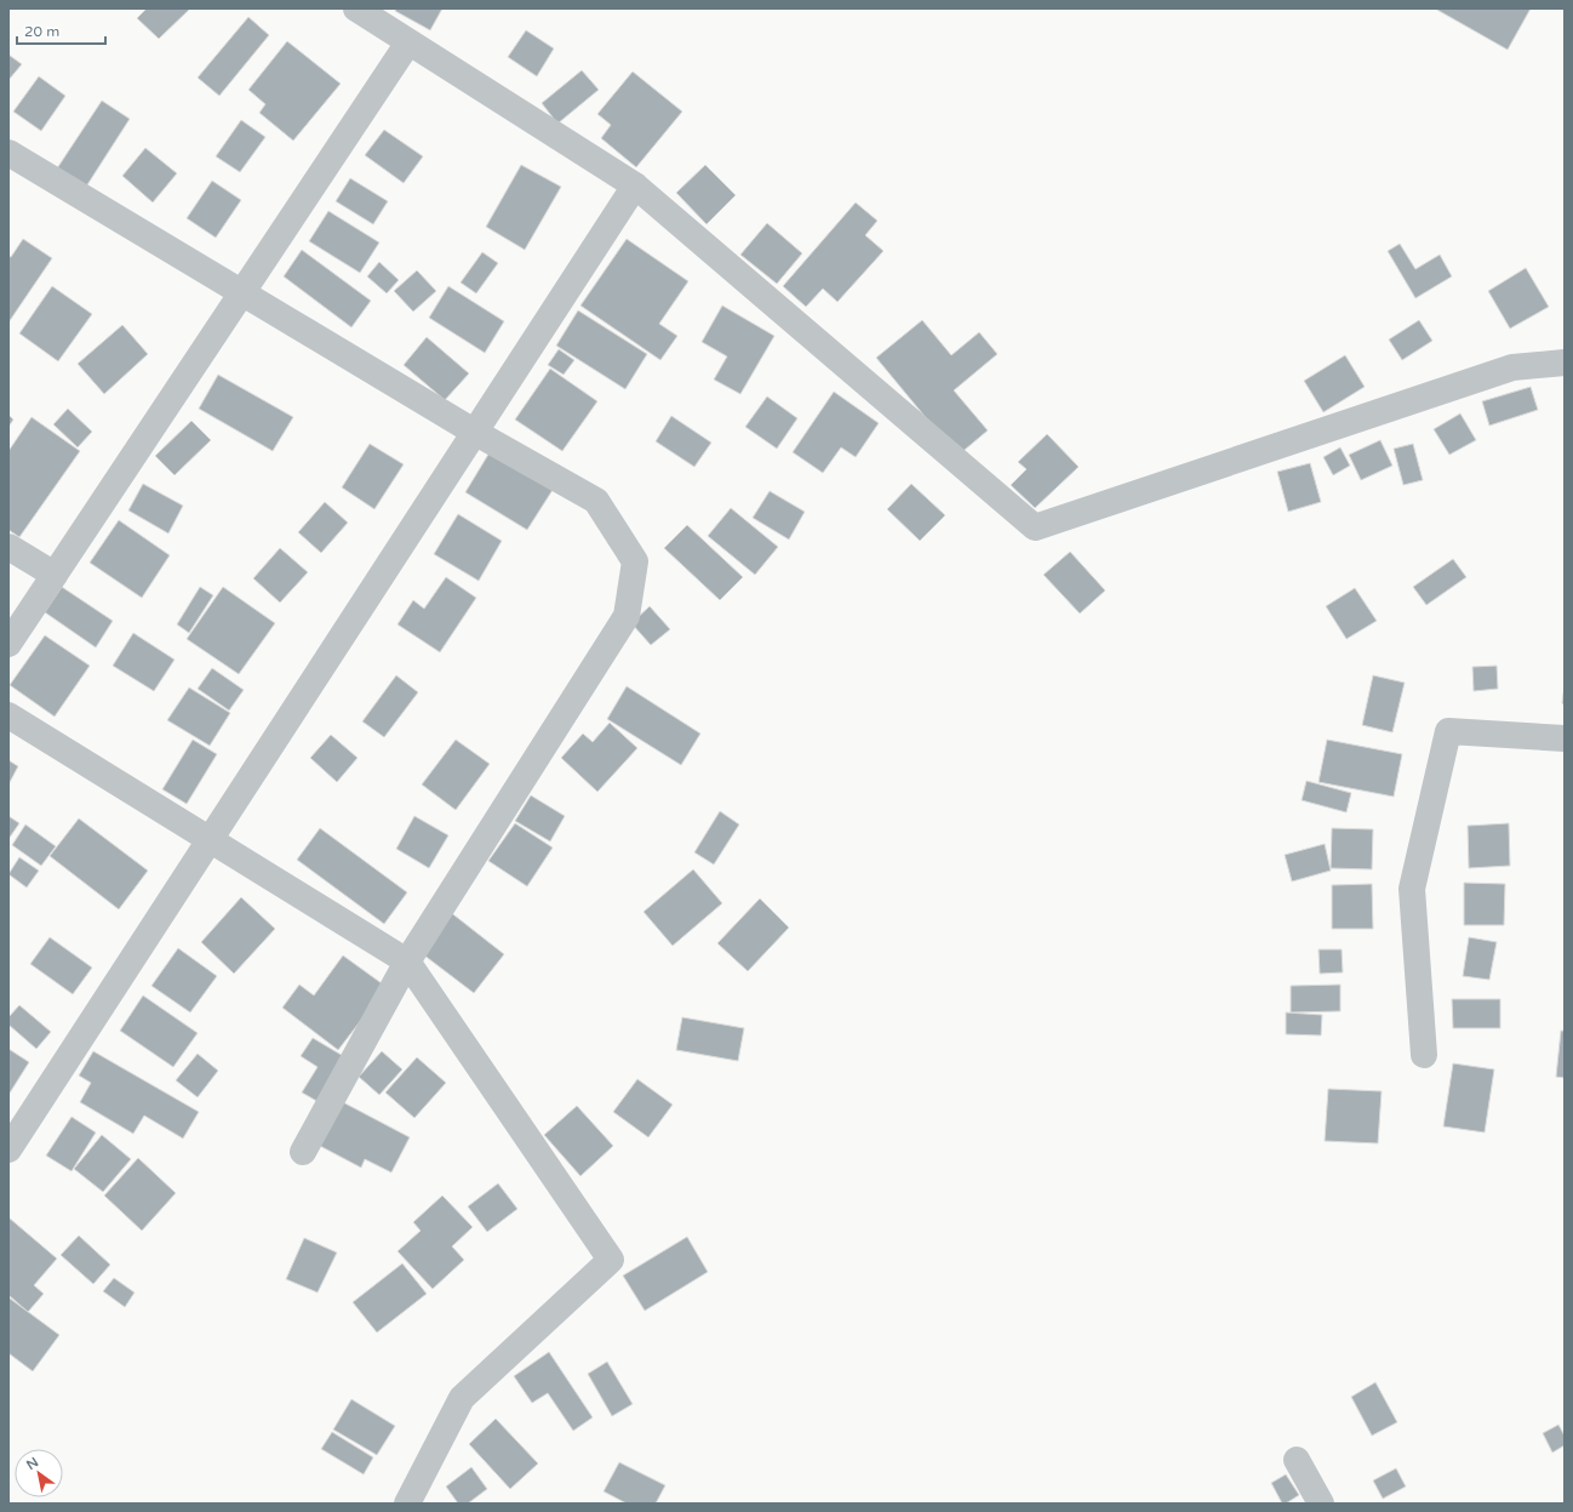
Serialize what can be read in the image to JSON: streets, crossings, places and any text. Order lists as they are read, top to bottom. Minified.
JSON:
{"scale_bar":"20 m","north":"top left"}
